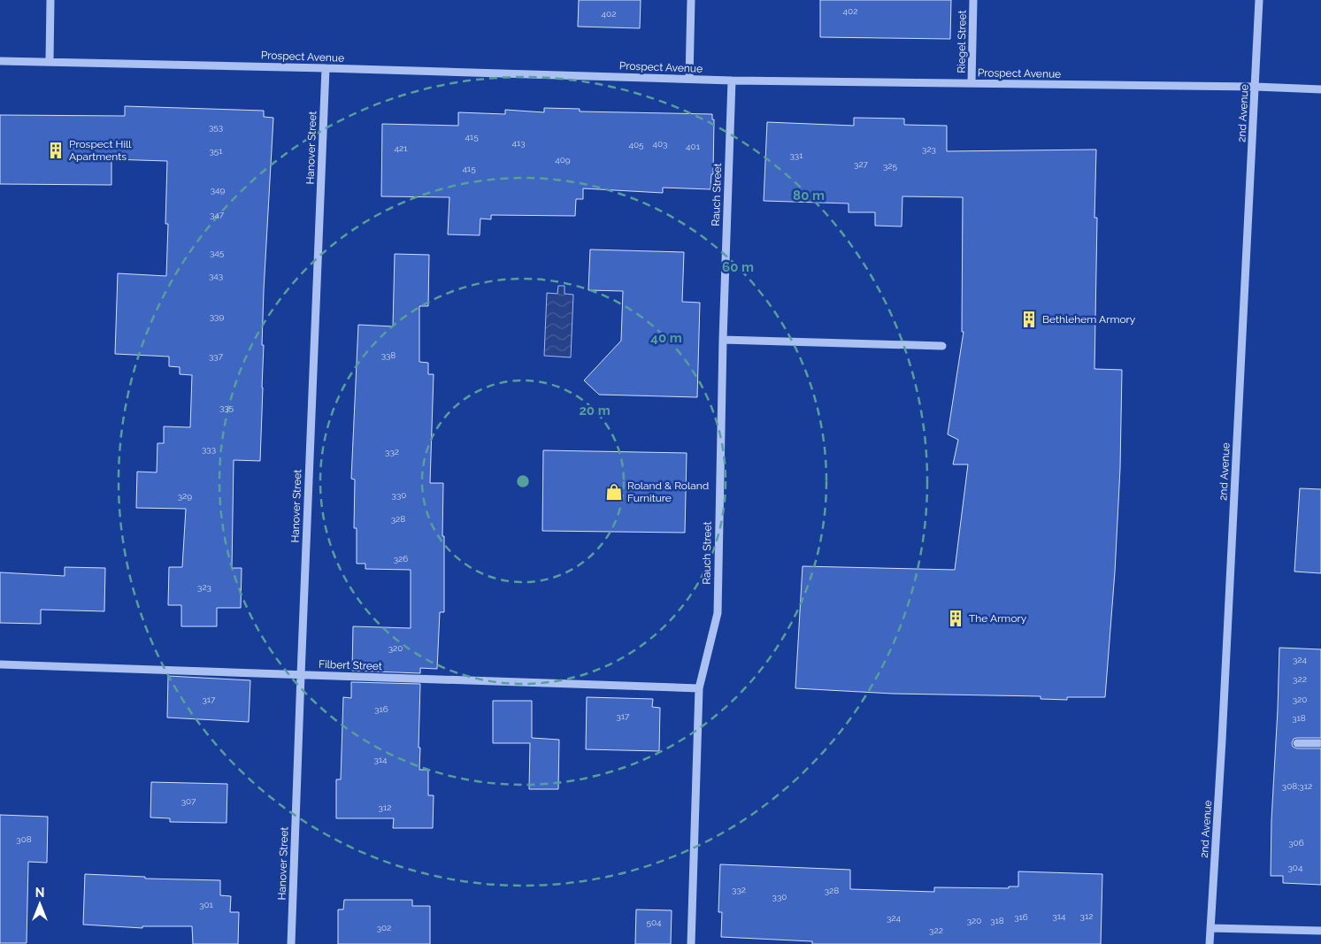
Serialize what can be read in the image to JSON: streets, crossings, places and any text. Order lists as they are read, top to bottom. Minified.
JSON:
{"streets":{"street":["Riegel Street","Prospect Avenue","2nd Avenue","Hanover Street","Rauch Street","Filbert Street"]},"crossings":[["Riegel Street","Prospect Avenue"],["Prospect Avenue","2nd Avenue"],["Prospect Avenue","Hanover Street"],["Prospect Avenue","Rauch Street"],["Hanover Street","Filbert Street"],["Rauch Street","Filbert Street"]],"places":{"building":["Prospect Hill Apartments","Bethlehem Armory","The Armory"],"shop":["Roland & Roland Furniture"]},"house_numbers":["402","402","353","415","413","403","405","401","421","323","351","331","409","327","325","415","349","347","345","343","339","338","337","335","333","332","330","329","328","326","323","320","324","322","317","320","316","317","318","314","308;312","307","312","308","306","304","332","328","330","301","314","312","316","324","320","318","504","302","322"],"north":"top","rings":["80 m","60 m","40 m","20 m"]}
